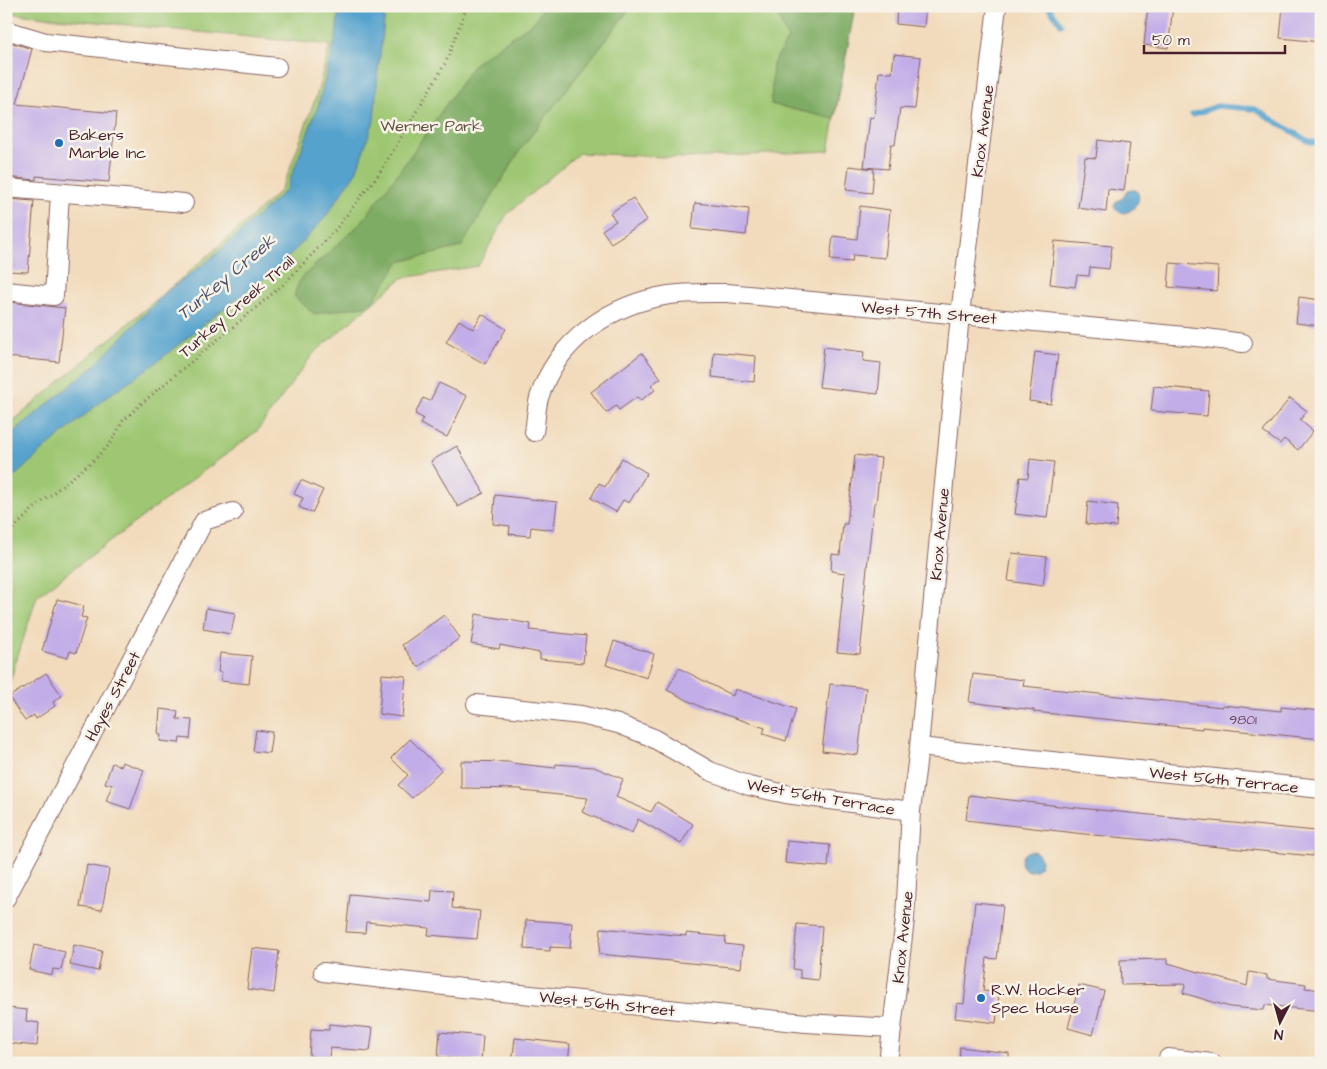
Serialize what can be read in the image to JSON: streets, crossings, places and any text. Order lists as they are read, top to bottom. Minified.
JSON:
{"streets":{"street":["Knox Avenue","West 57th Street","Hayes Street","West 56th Terrace","West 56th Street"],"path":["Turkey Creek Trail"]},"crossings":[["Knox Avenue","West 57th Street"],["Knox Avenue","West 56th Terrace"],["Knox Avenue","West 56th Street"]],"water":["Turkey Creek"],"parks":["Werner Park"],"places":["Bakers Marble Inc","R.W. Hocker Spec House"],"house_numbers":["9801"],"scale_bar":"50 m","north":"bottom"}
